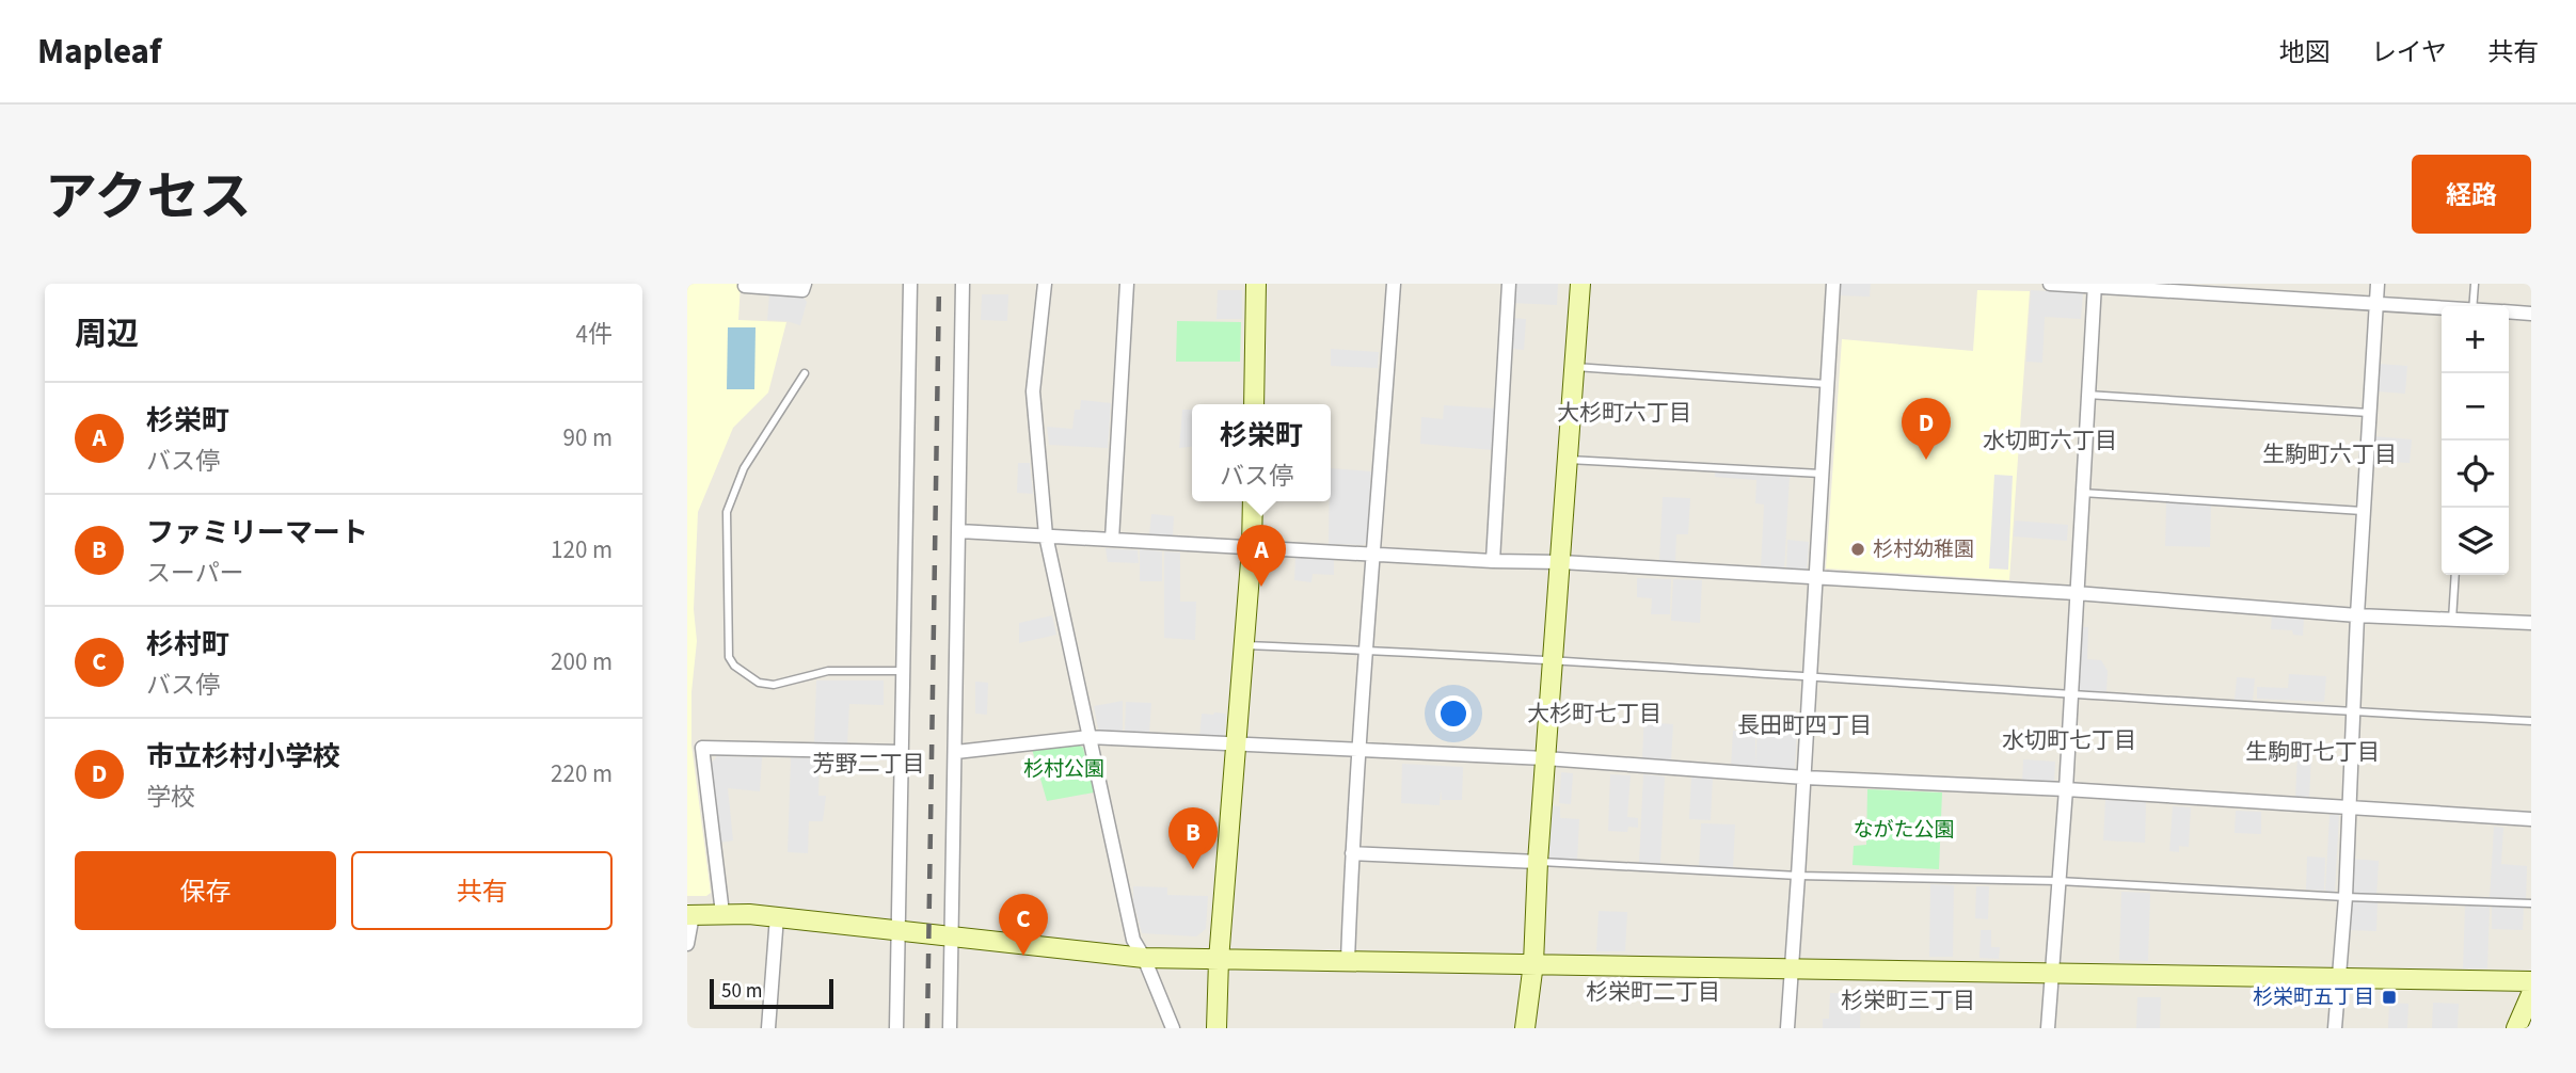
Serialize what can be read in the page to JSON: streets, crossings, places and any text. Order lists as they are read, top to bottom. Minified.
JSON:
{"districts":["大杉町六丁目","水切町六丁目","生駒町六丁目","大杉町七丁目","長田町四丁目","水切町七丁目","生駒町七丁目","芳野二丁目","杉栄町二丁目","杉栄町三丁目"],"parks":["杉村公園","ながた公園"],"places":{"other":["杉村幼稚園"],"transit":["杉栄町五丁目"]},"scale_bar":"50 m","page":{"header":"Mapleaf","nav":["地図","レイヤ","共有"],"title":"アクセス","buttons":["経路",["保存","共有"]],"heading":["周辺","4件"],"map_buttons":["+","−"],"list":[{"mark":"A","name":"杉栄町","note":"バス停","value":"90 m"},{"mark":"B","name":"ファミリーマート","note":"スーパー","value":"120 m"},{"mark":"C","name":"杉村町","note":"バス停","value":"200 m"},{"mark":"D","name":"市立杉村小学校","note":"学校","value":"220 m"}],"pins":["D","A","B","C"],"popup":["杉栄町","バス停"],"scale":"50 m"}}
